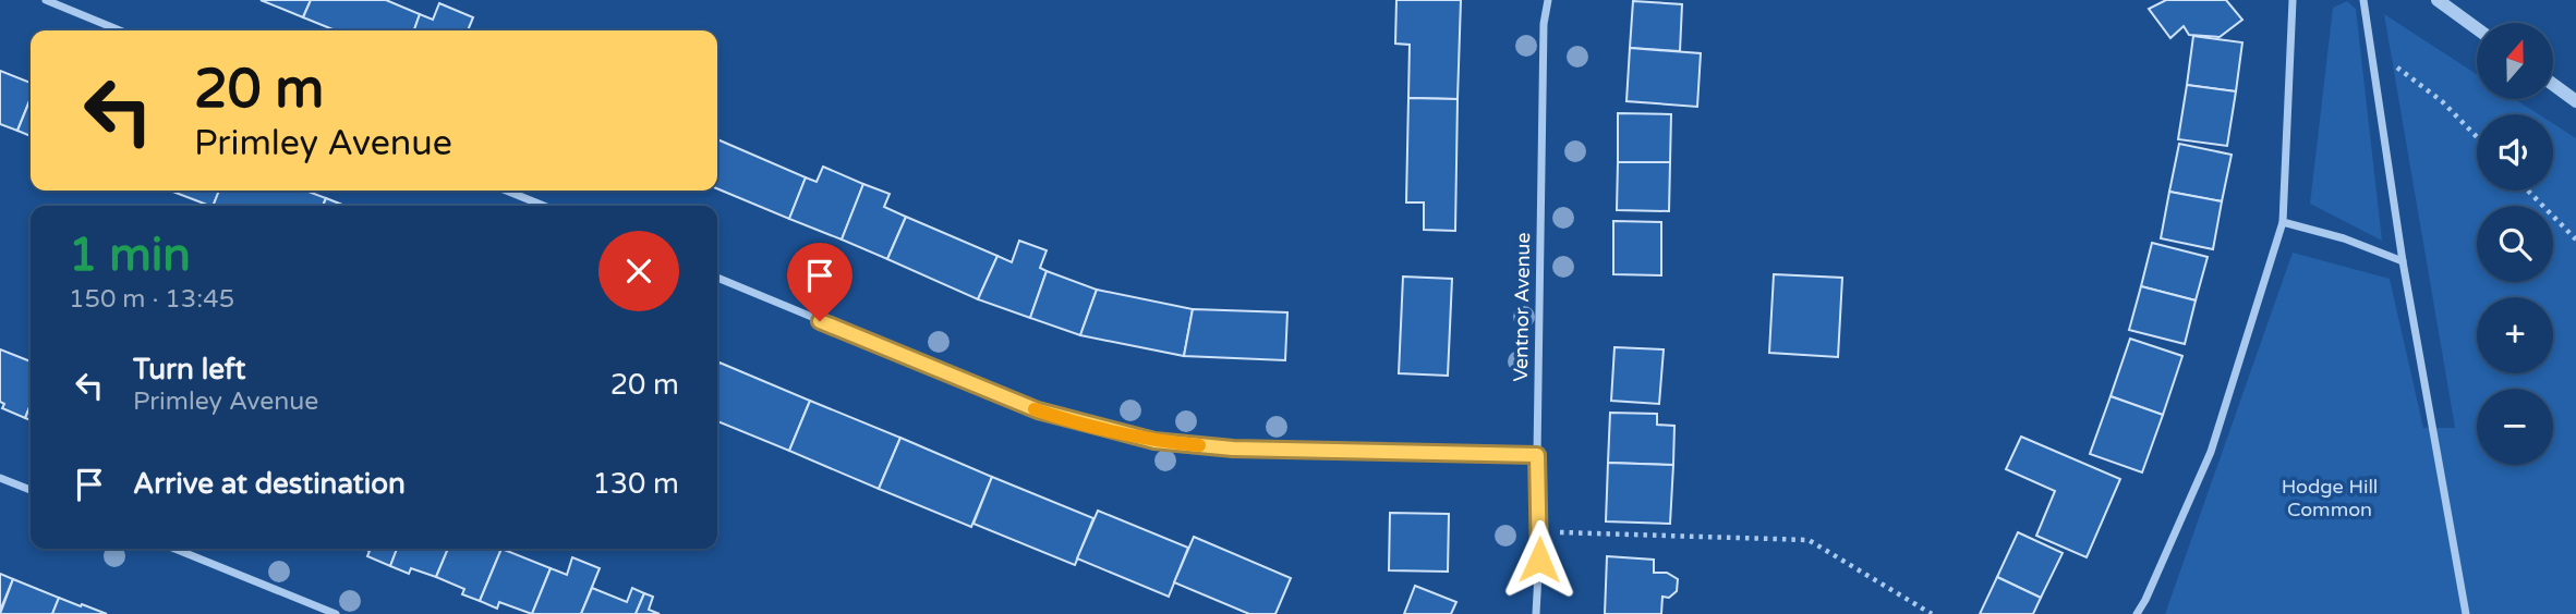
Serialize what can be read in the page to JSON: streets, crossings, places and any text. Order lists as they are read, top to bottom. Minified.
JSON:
{"streets":{"street":["Ventnor Avenue"]},"parks":["Hodge Hill Common"],"north":"top","page":{"map_buttons":["+","−"],"turn":["20 m","Primley Avenue"],"heading":["1 min","150 m · 13:45"],"list":[{"name":"Turn left","note":"Primley Avenue","value":"20 m"},{"name":"Arrive at destination","value":"130 m"}]}}
